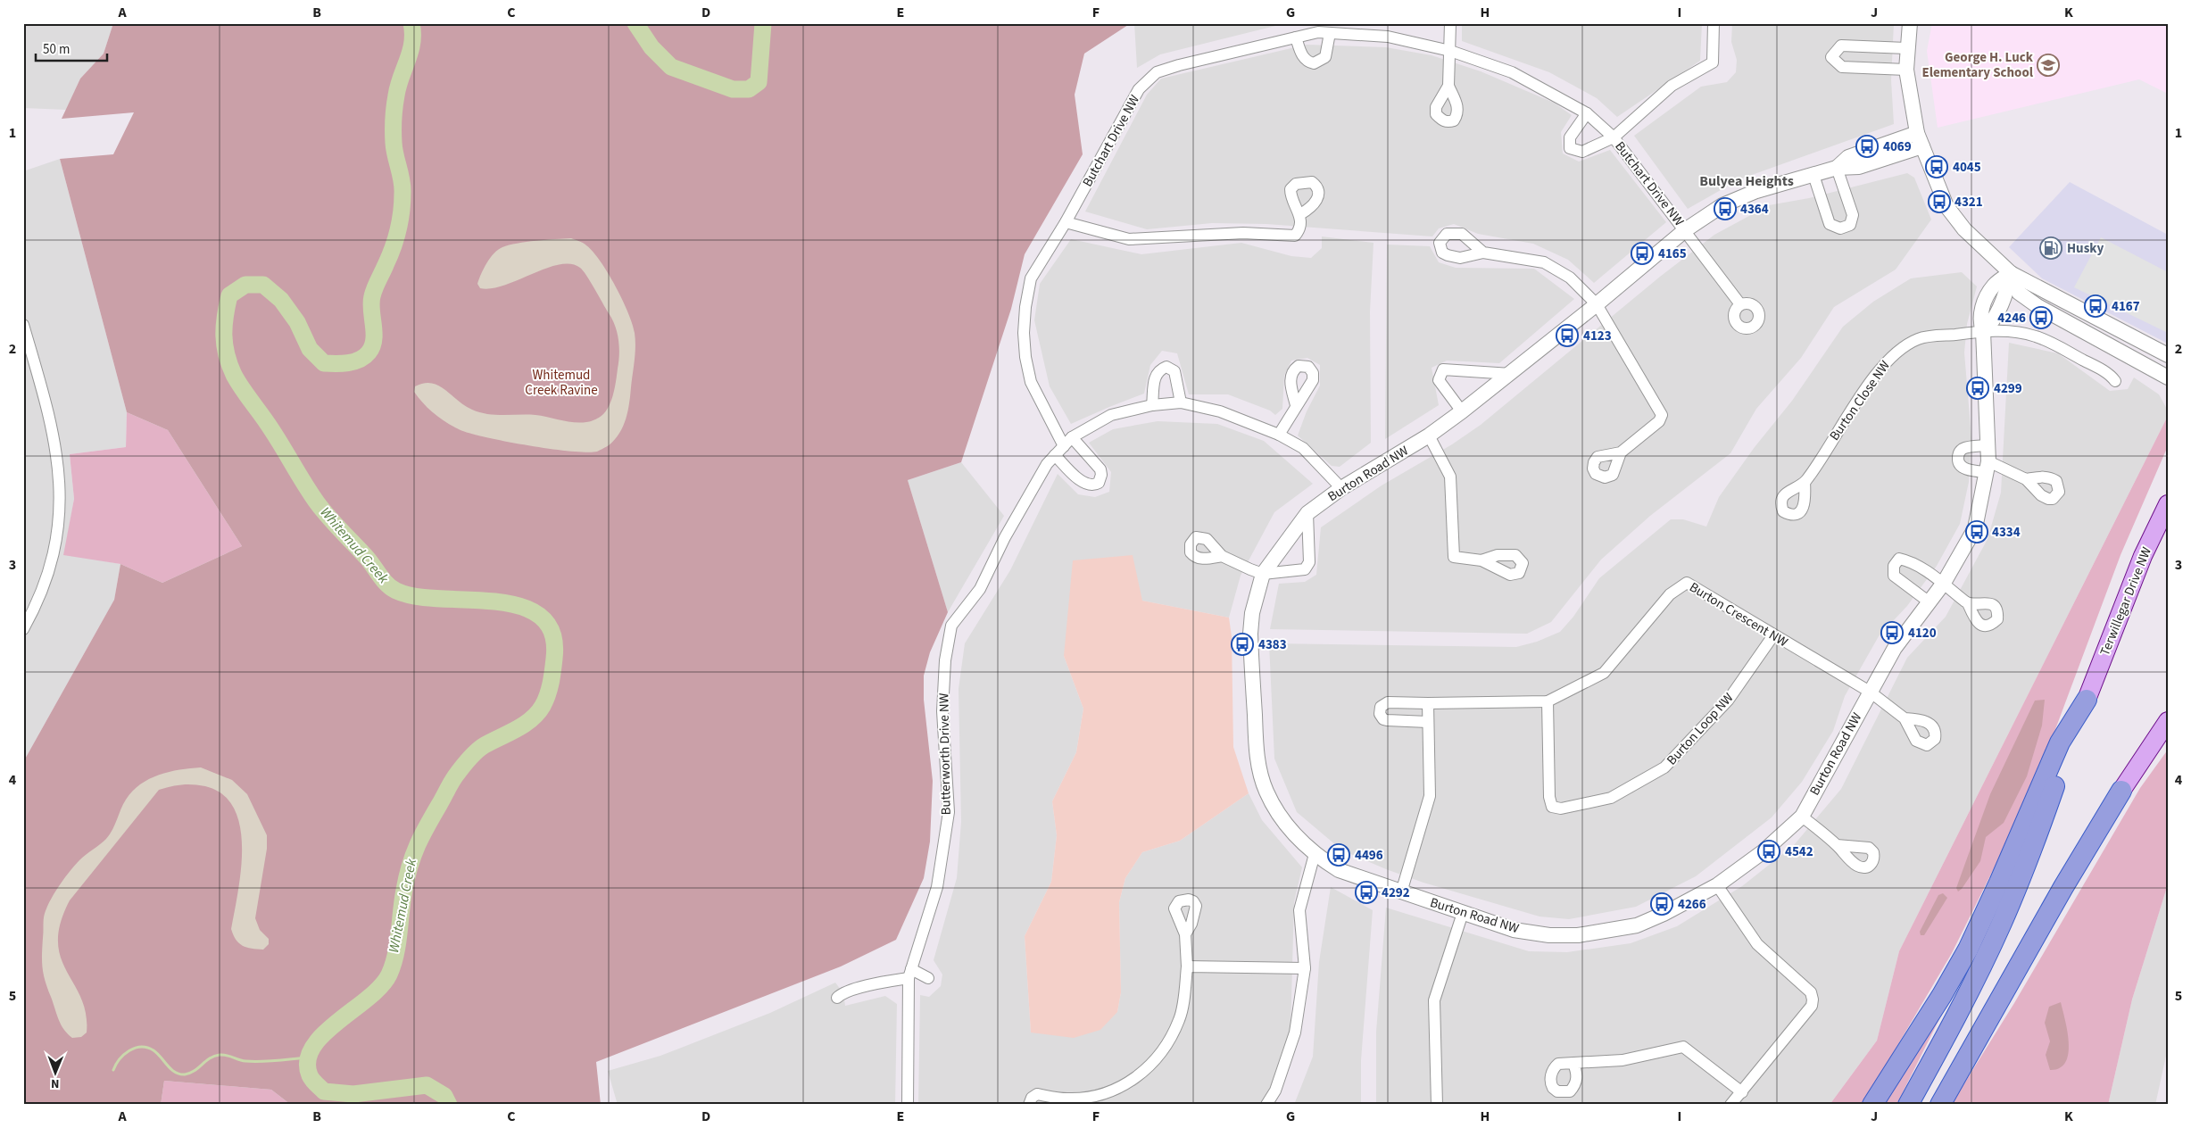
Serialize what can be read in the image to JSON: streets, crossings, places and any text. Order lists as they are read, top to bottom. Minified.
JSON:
{"streets":{"main road":["Terwillegar Drive NW"],"street":["Butchart Drive NW","Burton Close NW","Burton Road NW","Burton Crescent NW","Burton Loop NW","Butterworth Drive NW"]},"crossings":[["Butchart Drive NW","Burton Road NW"],["Butchart Drive NW","Butterworth Drive NW"],["Burton Close NW","Burton Road NW"],["Burton Road NW","Burton Crescent NW"],["Burton Road NW","Butterworth Drive NW"],["Burton Crescent NW","Burton Loop NW"]],"districts":["Bulyea Heights"],"water":["Whitemud Creek"],"parks":["Whitemud Creek Ravine"],"places":{"school or university":["George H. Luck Elementary School"],"bus stop":["4069","4045","4321","4364","4165","4167","4246","4123","4299","4334","4120","4383","4542","4496","4292","4266"],"fuel station":["Husky"]},"scale_bar":"50 m","north":"bottom","grid":{"columns":["A","B","C","D","E","F","G","H","I","J","K"],"rows":["1","2","3","4","5"]}}
